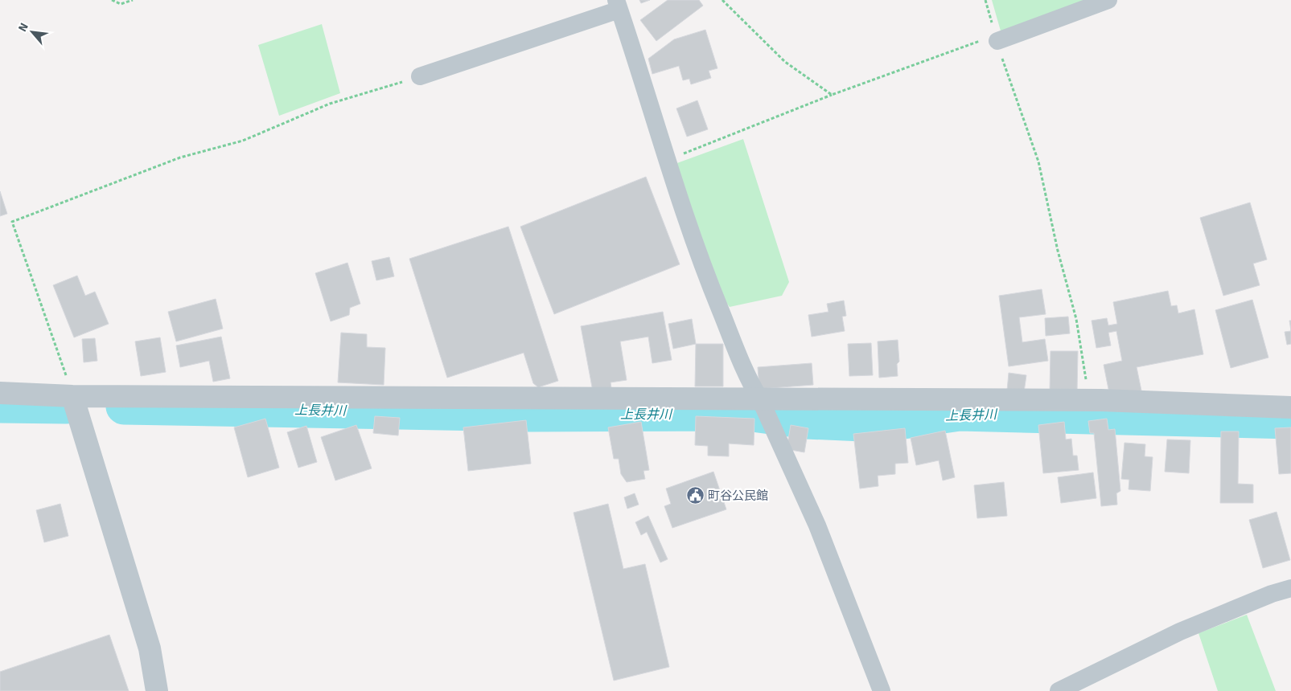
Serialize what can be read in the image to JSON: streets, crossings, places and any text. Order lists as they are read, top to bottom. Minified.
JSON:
{"water":["上長井川"],"places":{"public building":["町谷公民館"]},"north":"top left"}
